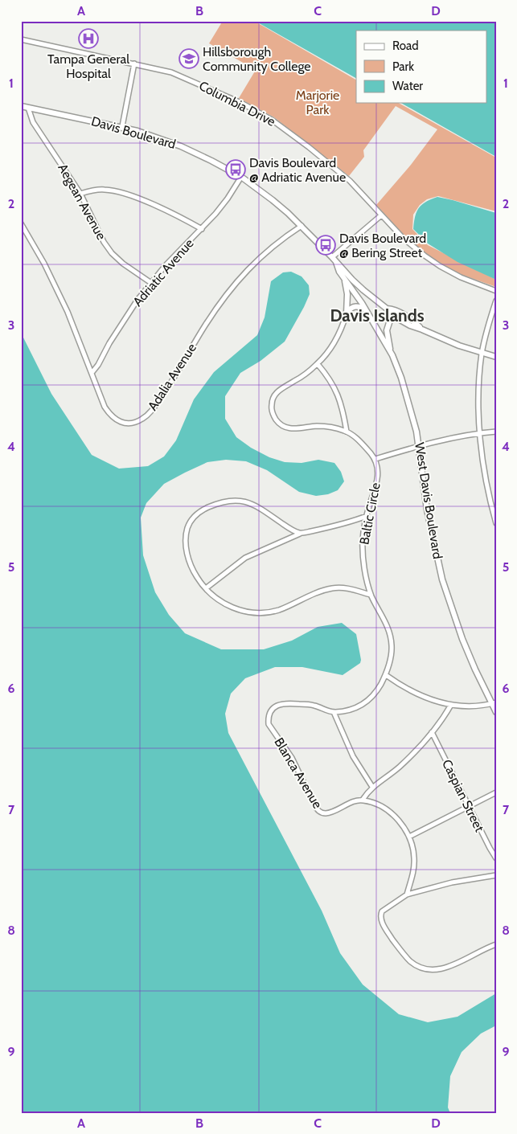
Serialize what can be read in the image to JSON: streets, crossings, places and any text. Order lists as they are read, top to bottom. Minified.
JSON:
{"streets":{"street":["Columbia Drive","Davis Boulevard","Aegean Avenue","Adriatic Avenue","Adalia Avenue","West Davis Boulevard","Baltic Circle","Blanca Avenue","Caspian Street"]},"crossings":[["Davis Boulevard","Aegean Avenue"],["Davis Boulevard","Adriatic Avenue"],["Davis Boulevard","Adalia Avenue"],["Davis Boulevard","West Davis Boulevard"],["Aegean Avenue","Adriatic Avenue"],["Adriatic Avenue","Adalia Avenue"],["Baltic Circle","Blanca Avenue"]],"districts":["Davis Islands"],"parks":["Marjorie Park"],"places":{"hospital":["Tampa General Hospital"],"school or university":["Hillsborough Community College"],"bus stop":["Davis Boulevard @ Adriatic Avenue","Davis Boulevard @ Bering Street"]},"legend":["Road","Park","Water"],"grid":{"columns":["A","B","C","D"],"rows":["1","2","3","4","5","6","7","8","9"]}}
